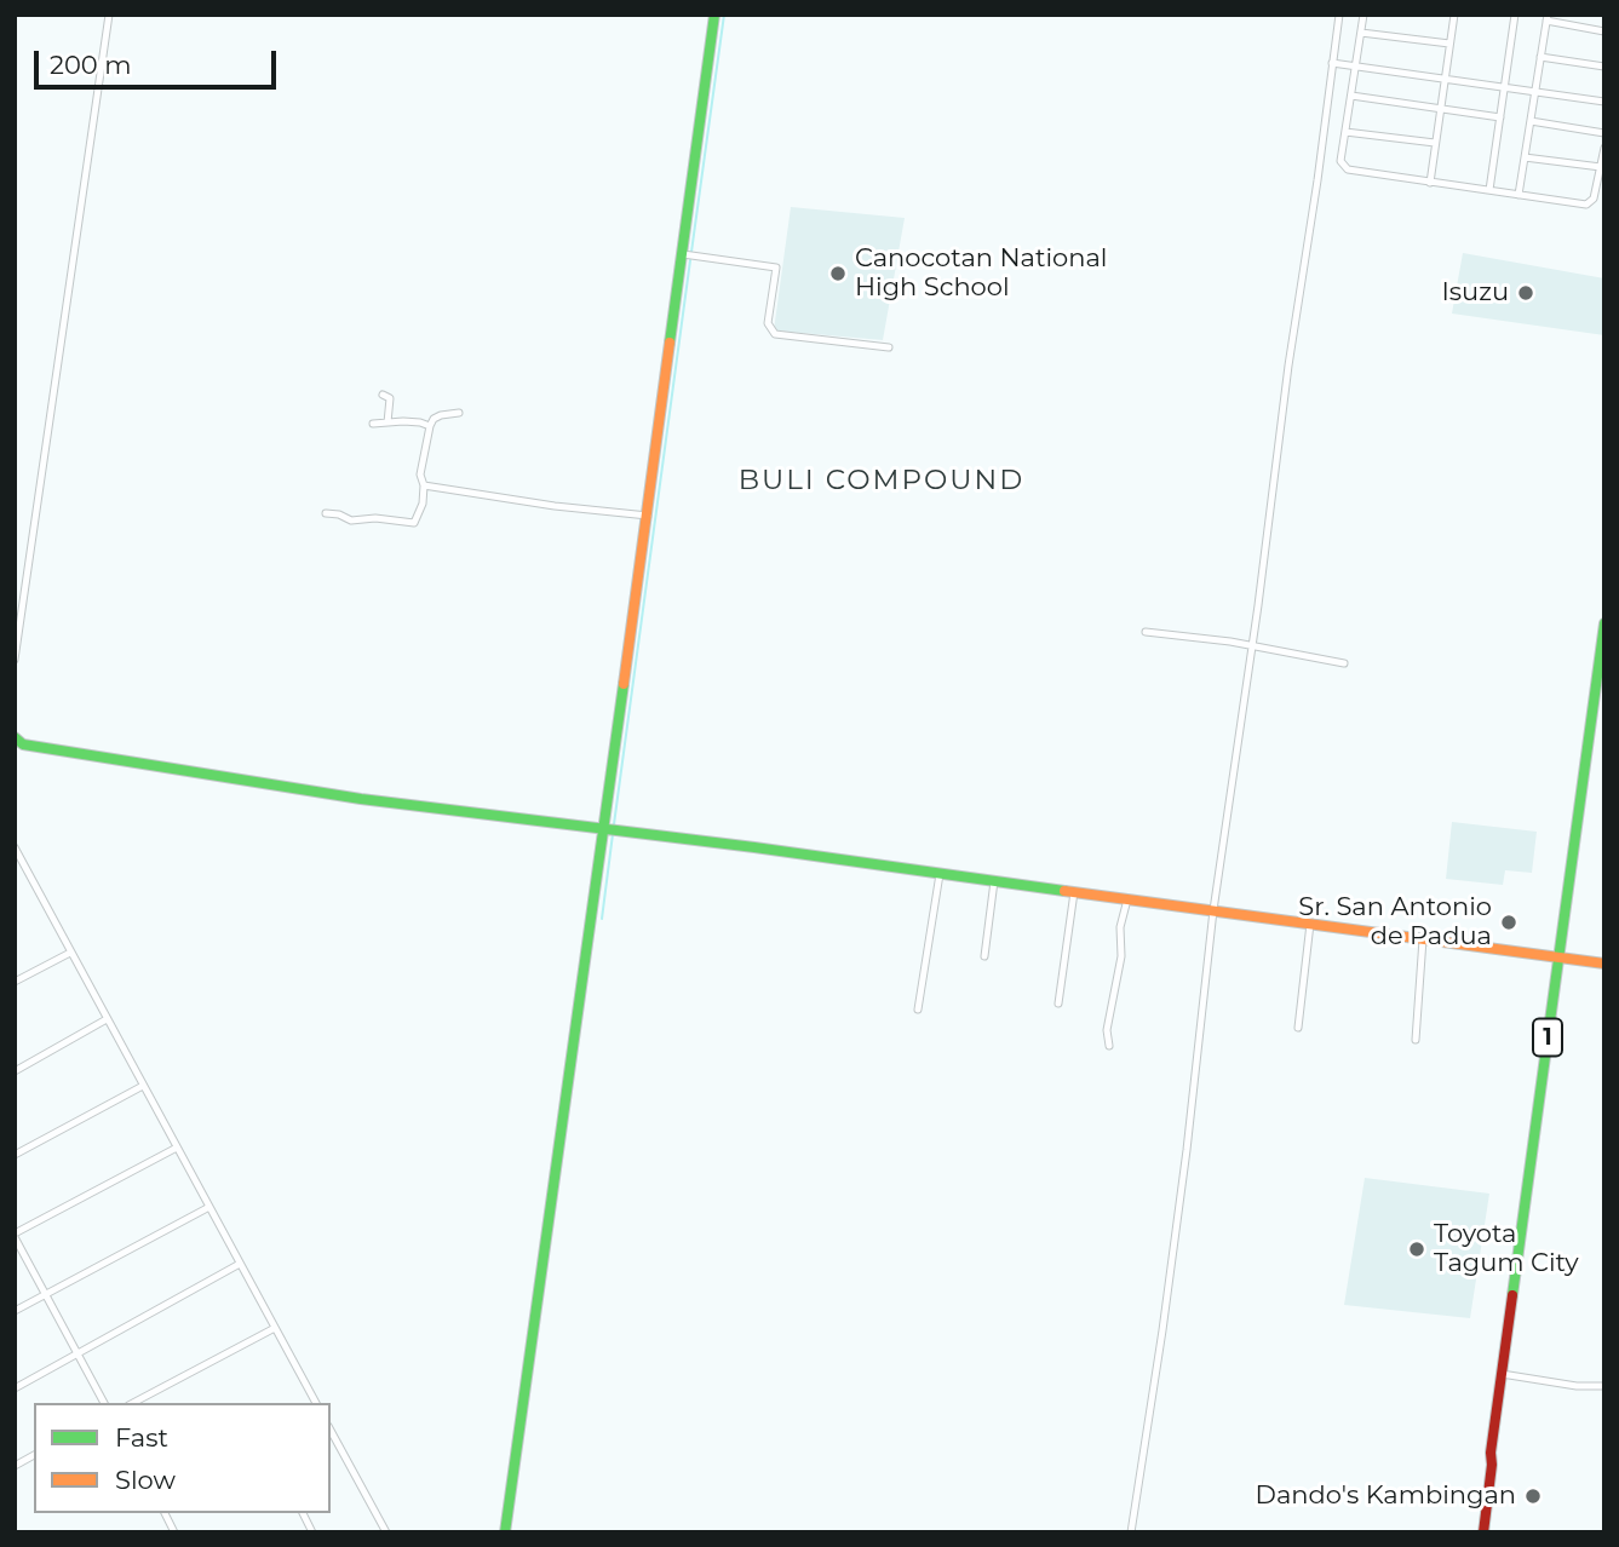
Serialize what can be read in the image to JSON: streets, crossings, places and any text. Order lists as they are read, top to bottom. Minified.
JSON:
{"streets":{"main road":["1"]},"districts":["BULI COMPOUND"],"places":["Canocotan National High School","Isuzu","Sr. San Antonio de Padua","Toyota Tagum City","Dando's Kambingan"],"legend":["Fast","Slow"],"scale_bar":"200 m"}
